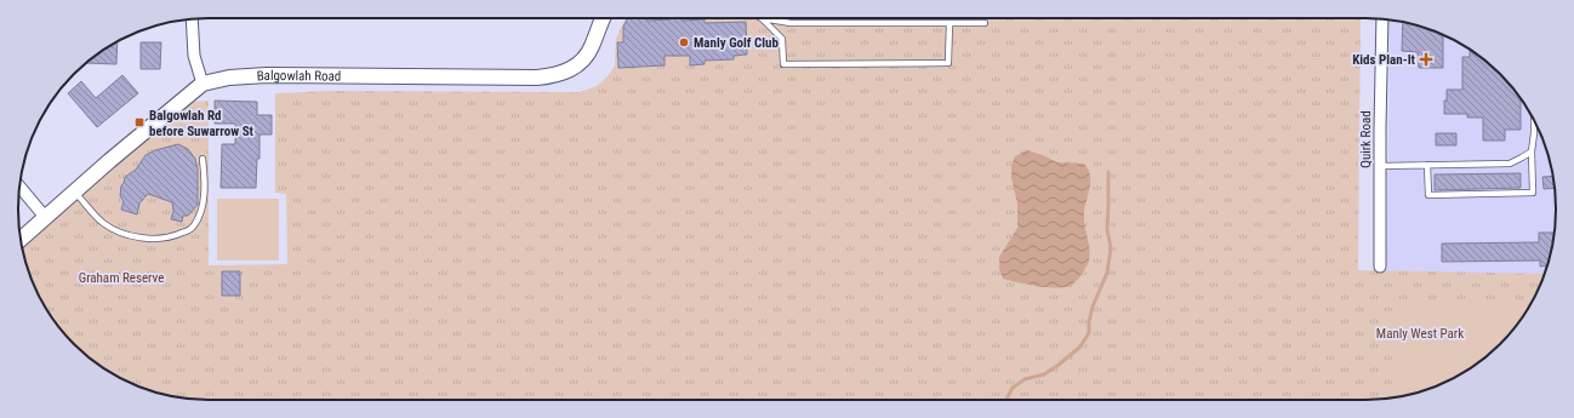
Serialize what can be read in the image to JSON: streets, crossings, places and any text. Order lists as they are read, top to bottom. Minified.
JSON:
{"streets":{"street":["Balgowlah Road","Quirk Road"]},"parks":["Graham Reserve","Manly West Park"],"places":{"other":["Manly Golf Club"],"health":["Kids Plan-It"],"transit":["Balgowlah Rd before Suwarrow St"]}}
